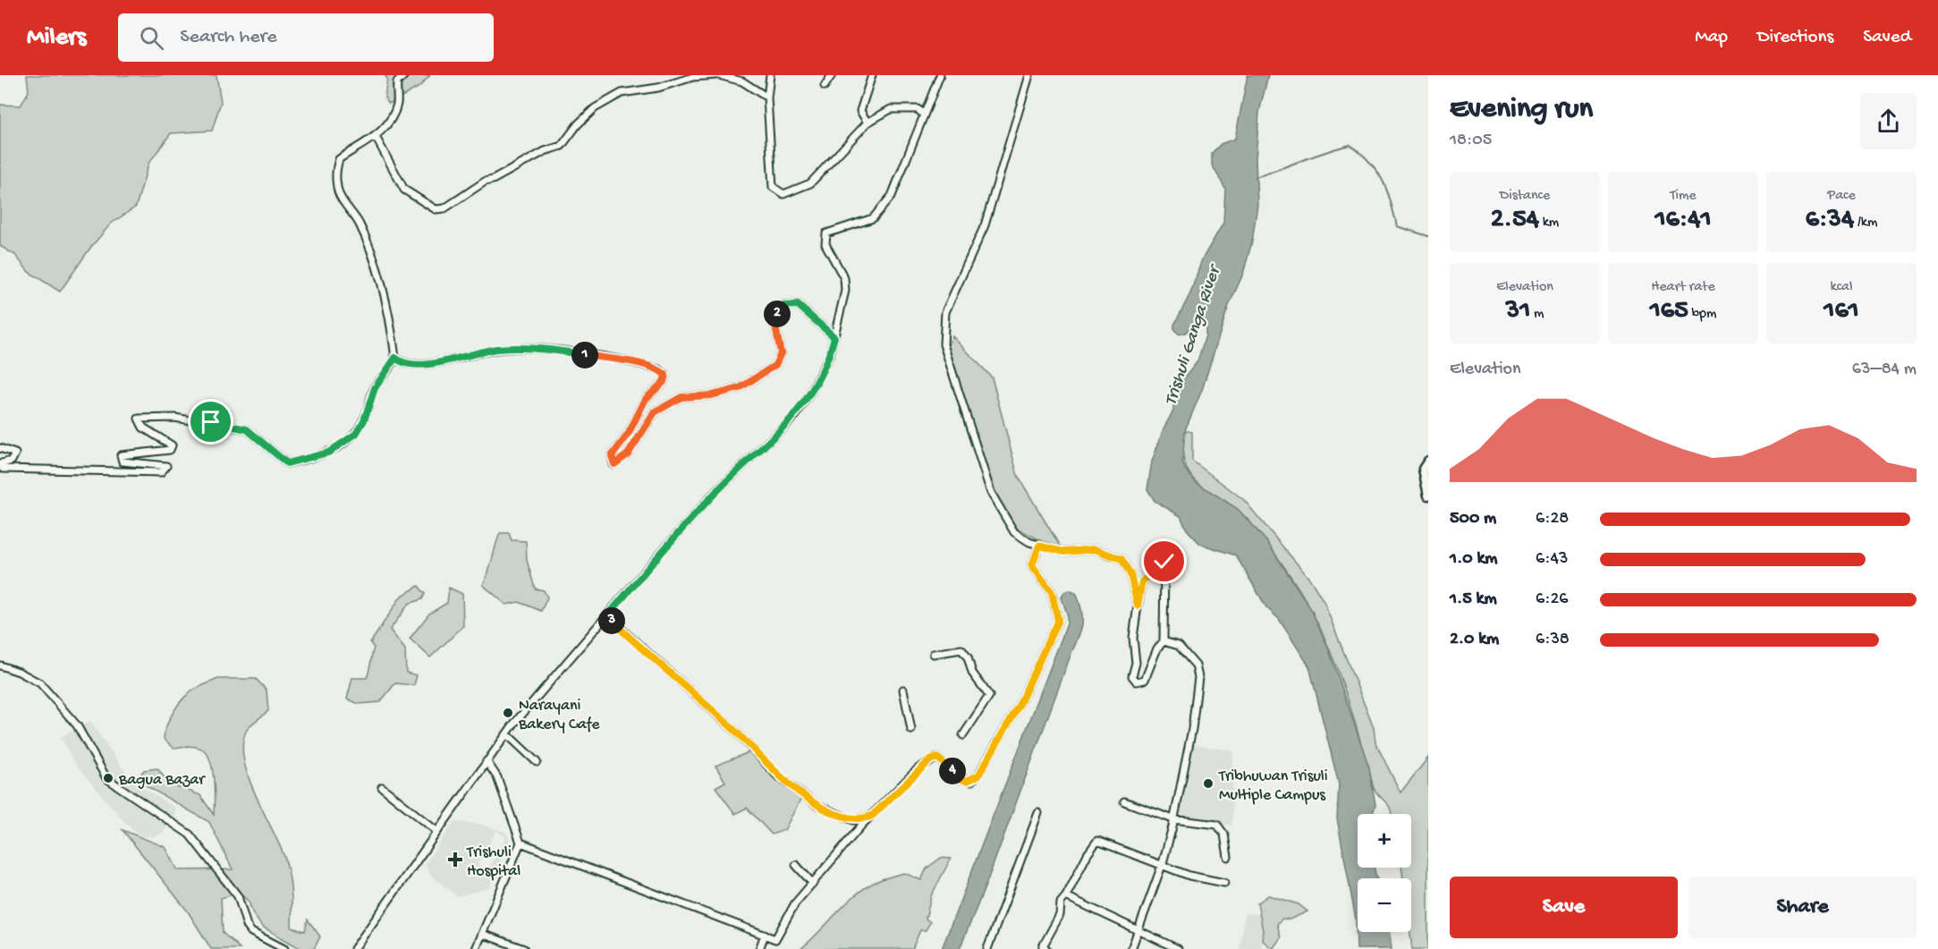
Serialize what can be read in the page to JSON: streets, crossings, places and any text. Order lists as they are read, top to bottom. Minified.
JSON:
{"water":["Trishuli Ganga River"],"places":{"other":["Narayani Bakery Cafe","Bagua Bazar","Tribhuwan Trisuli Multiple Campus"],"health":["Trishuli Hospital"]},"page":{"header":"Milers","search":"Search here","nav":["Map","Directions","Saved"],"heading":["Evening run","18:05"],"stats":[["Distance","2.54 km"],["Time","16:41"],["Pace","6:34 /km"],["Elevation","31 m"],["Heart rate","165 bpm"],["kcal","161"]],"pins":["2","1","3","4"],"chart":["Elevation","63–84 m"],"list":[{"name":"500 m","note":"6:28"},{"name":"1.0 km","note":"6:43"},{"name":"1.5 km","note":"6:26"},{"name":"2.0 km","note":"6:38"}],"map_buttons":["+","−"],"buttons":["Save","Share"]}}
